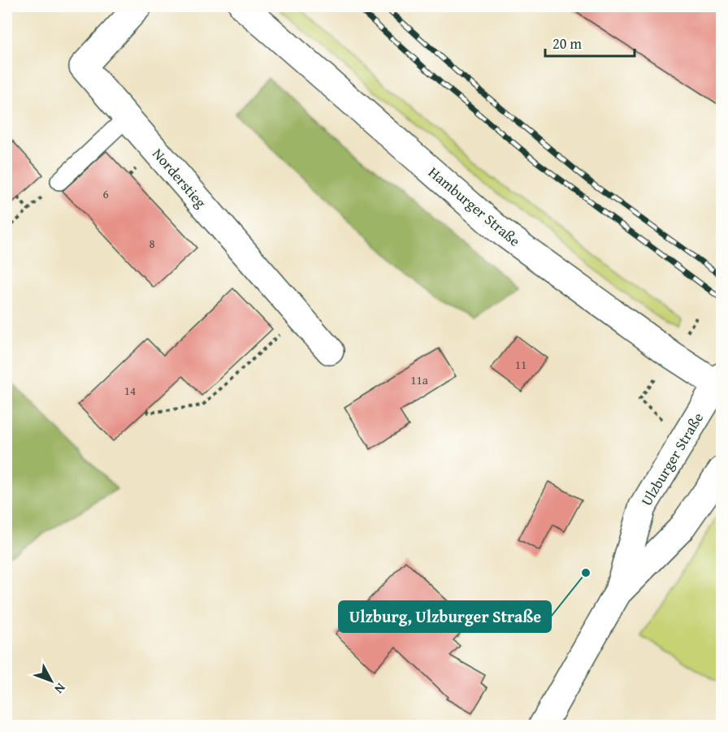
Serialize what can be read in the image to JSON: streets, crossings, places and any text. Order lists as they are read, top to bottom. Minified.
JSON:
{"streets":{"main road":["Norderstieg","Hamburger Straße","Ulzburger Straße"]},"crossings":[["Hamburger Straße","Ulzburger Straße"]],"places":["Ulzburg, Ulzburger Straße"],"house_numbers":["6","8","11","11a","14"],"scale_bar":"20 m","north":"bottom right"}
